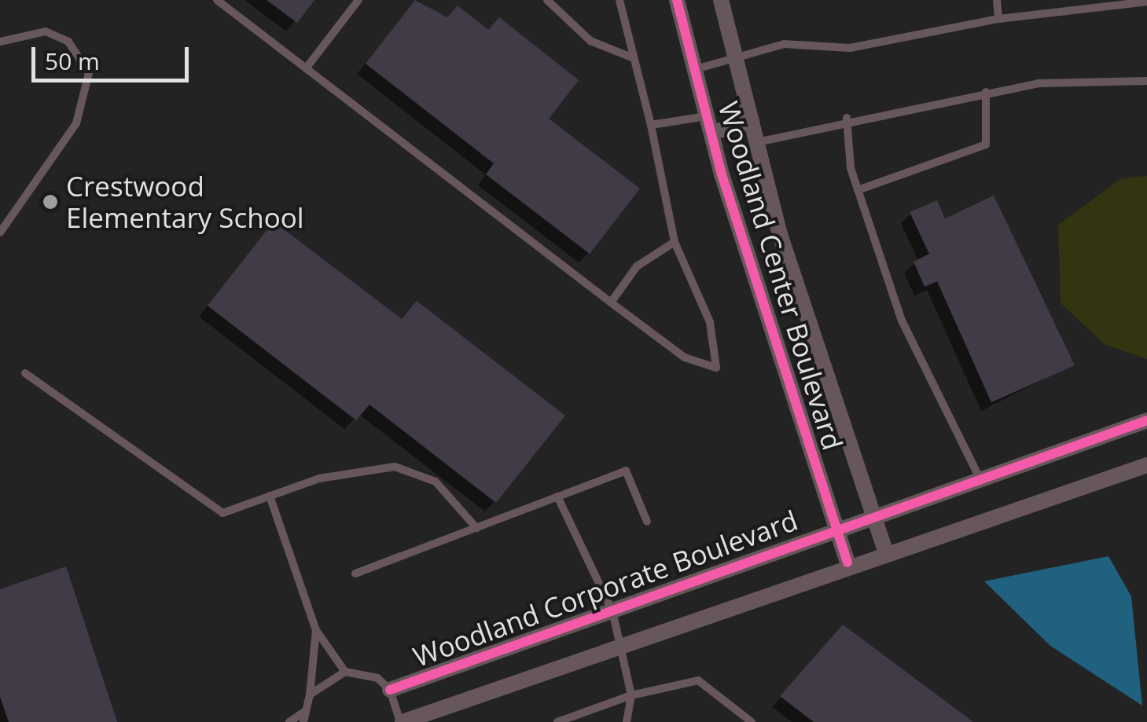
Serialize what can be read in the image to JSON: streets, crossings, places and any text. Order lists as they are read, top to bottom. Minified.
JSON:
{"streets":{"street":["Woodland Center Boulevard","Woodland Corporate Boulevard"]},"crossings":[["Woodland Center Boulevard","Woodland Corporate Boulevard"]],"places":["Crestwood Elementary School"],"scale_bar":"50 m"}
